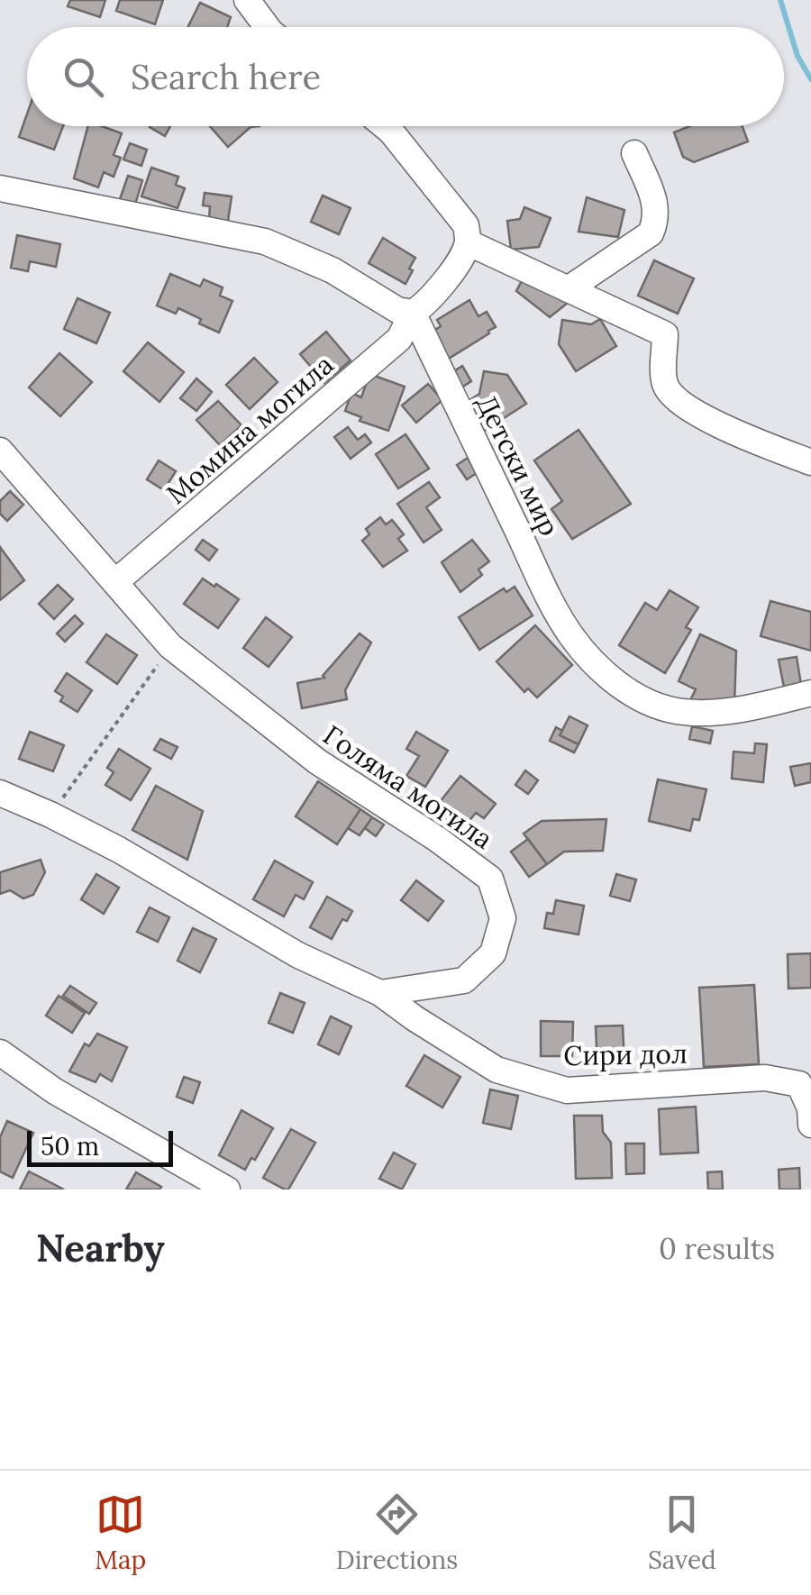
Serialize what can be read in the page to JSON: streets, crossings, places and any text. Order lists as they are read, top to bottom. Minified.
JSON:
{"streets":{"street":["Момина могила","Детски мир","Голяма могила","Сири дол"]},"crossings":[["Момина могила","Детски мир"],["Момина могила","Голяма могила"],["Голяма могила","Сири дол"]],"scale_bar":"50 m","page":{"search":"Search here","scale":"50 m","heading":["Nearby","0 results"],"nav":["Map","Directions","Saved"]}}
